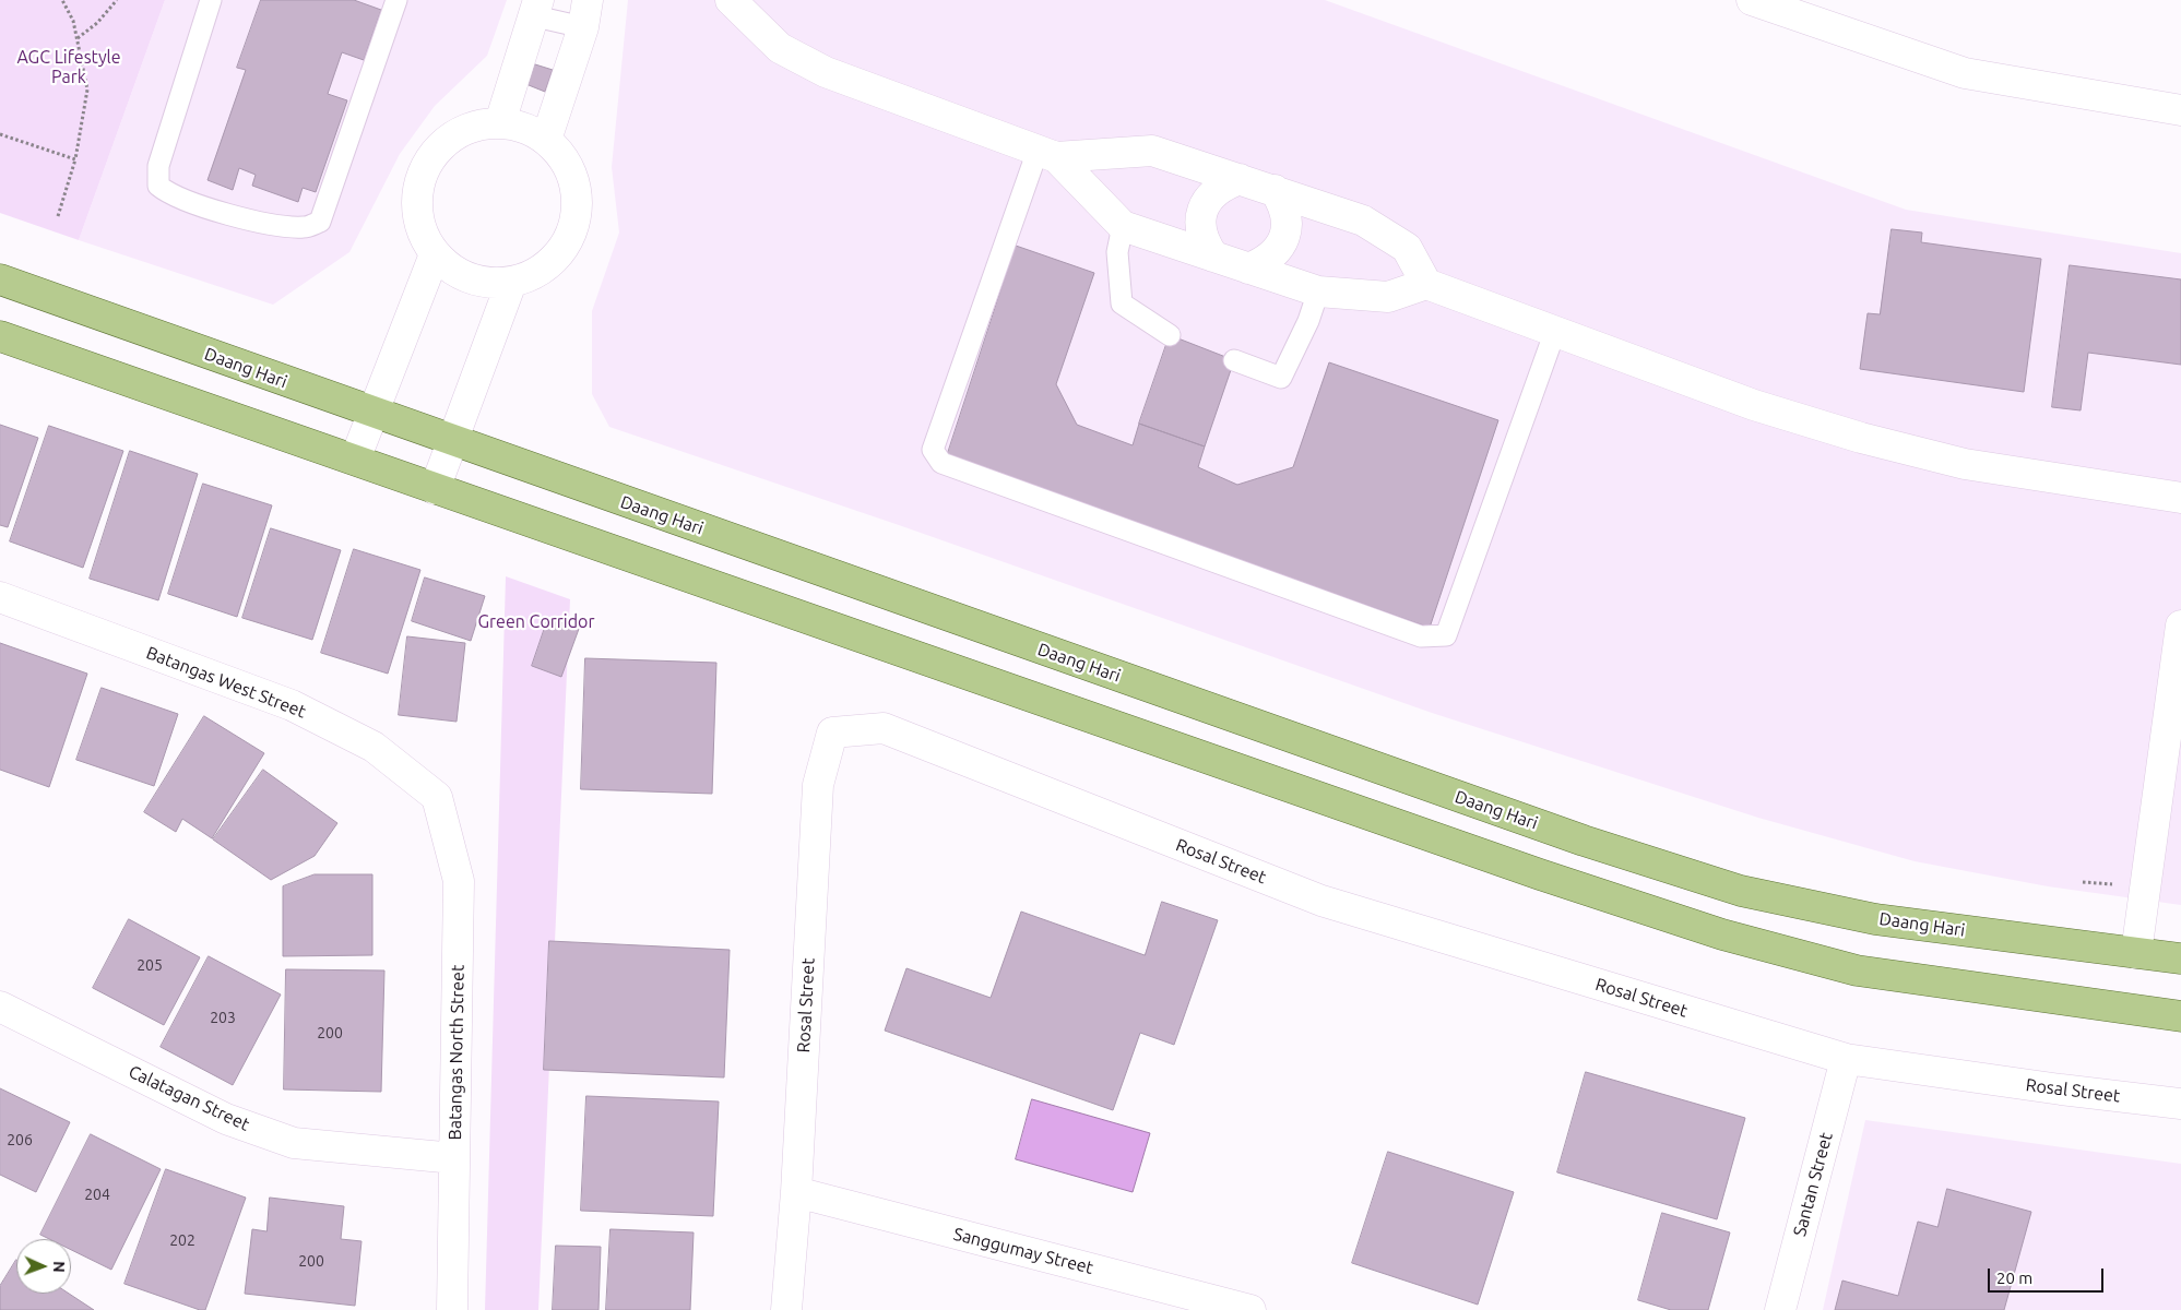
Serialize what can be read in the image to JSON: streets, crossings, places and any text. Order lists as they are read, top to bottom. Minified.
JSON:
{"streets":{"main road":["Daang Hari"],"street":["Batangas West Street","Rosal Street","Batangas North Street","Calatagan Street","Santan Street","Sanggumay Street"]},"crossings":[["Batangas West Street","Batangas North Street"],["Rosal Street","Santan Street"],["Rosal Street","Sanggumay Street"],["Batangas North Street","Calatagan Street"]],"parks":["AGC Lifestyle Park","Green Corridor"],"house_numbers":["205","203","200","206","204","202","200"],"scale_bar":"20 m","north":"right"}
